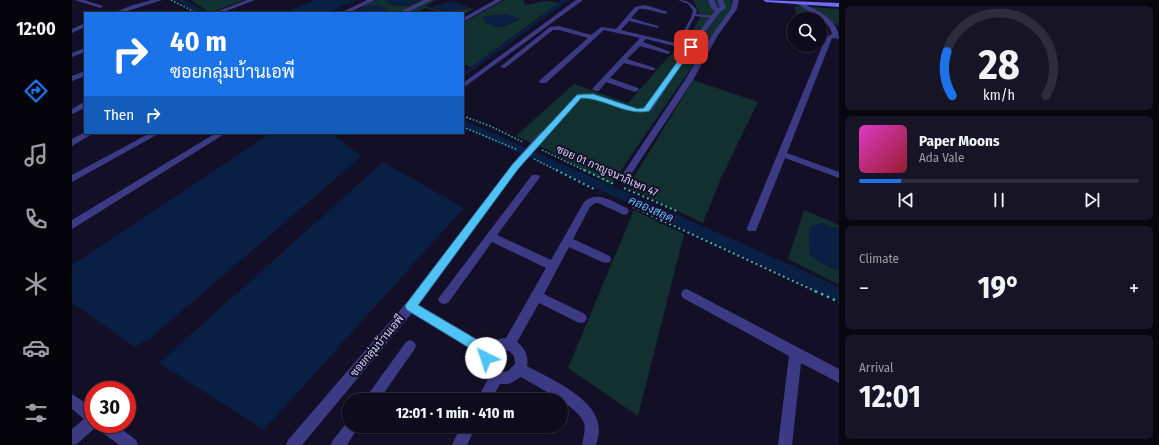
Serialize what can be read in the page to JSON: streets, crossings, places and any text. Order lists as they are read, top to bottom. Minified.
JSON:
{"streets":{"street":["ซอยกลุ่มบ้านเอพี"],"path":["ซอย 01 กาญจนาภิเษก 47"]},"water":["คลองสลุด"],"page":{"tabs":"12:00","turn":["40 m","ซอยกลุ่มบ้านเอพี"],"then":"Then","song":["Paper Moons","Ada Vale"],"tile":["Climate",["Arrival","12:01"]],"heat":["−","19°","+"],"limit":"30","trip":"12:01 · 1 min · 410 m","gauge":["28","km/h"]}}
